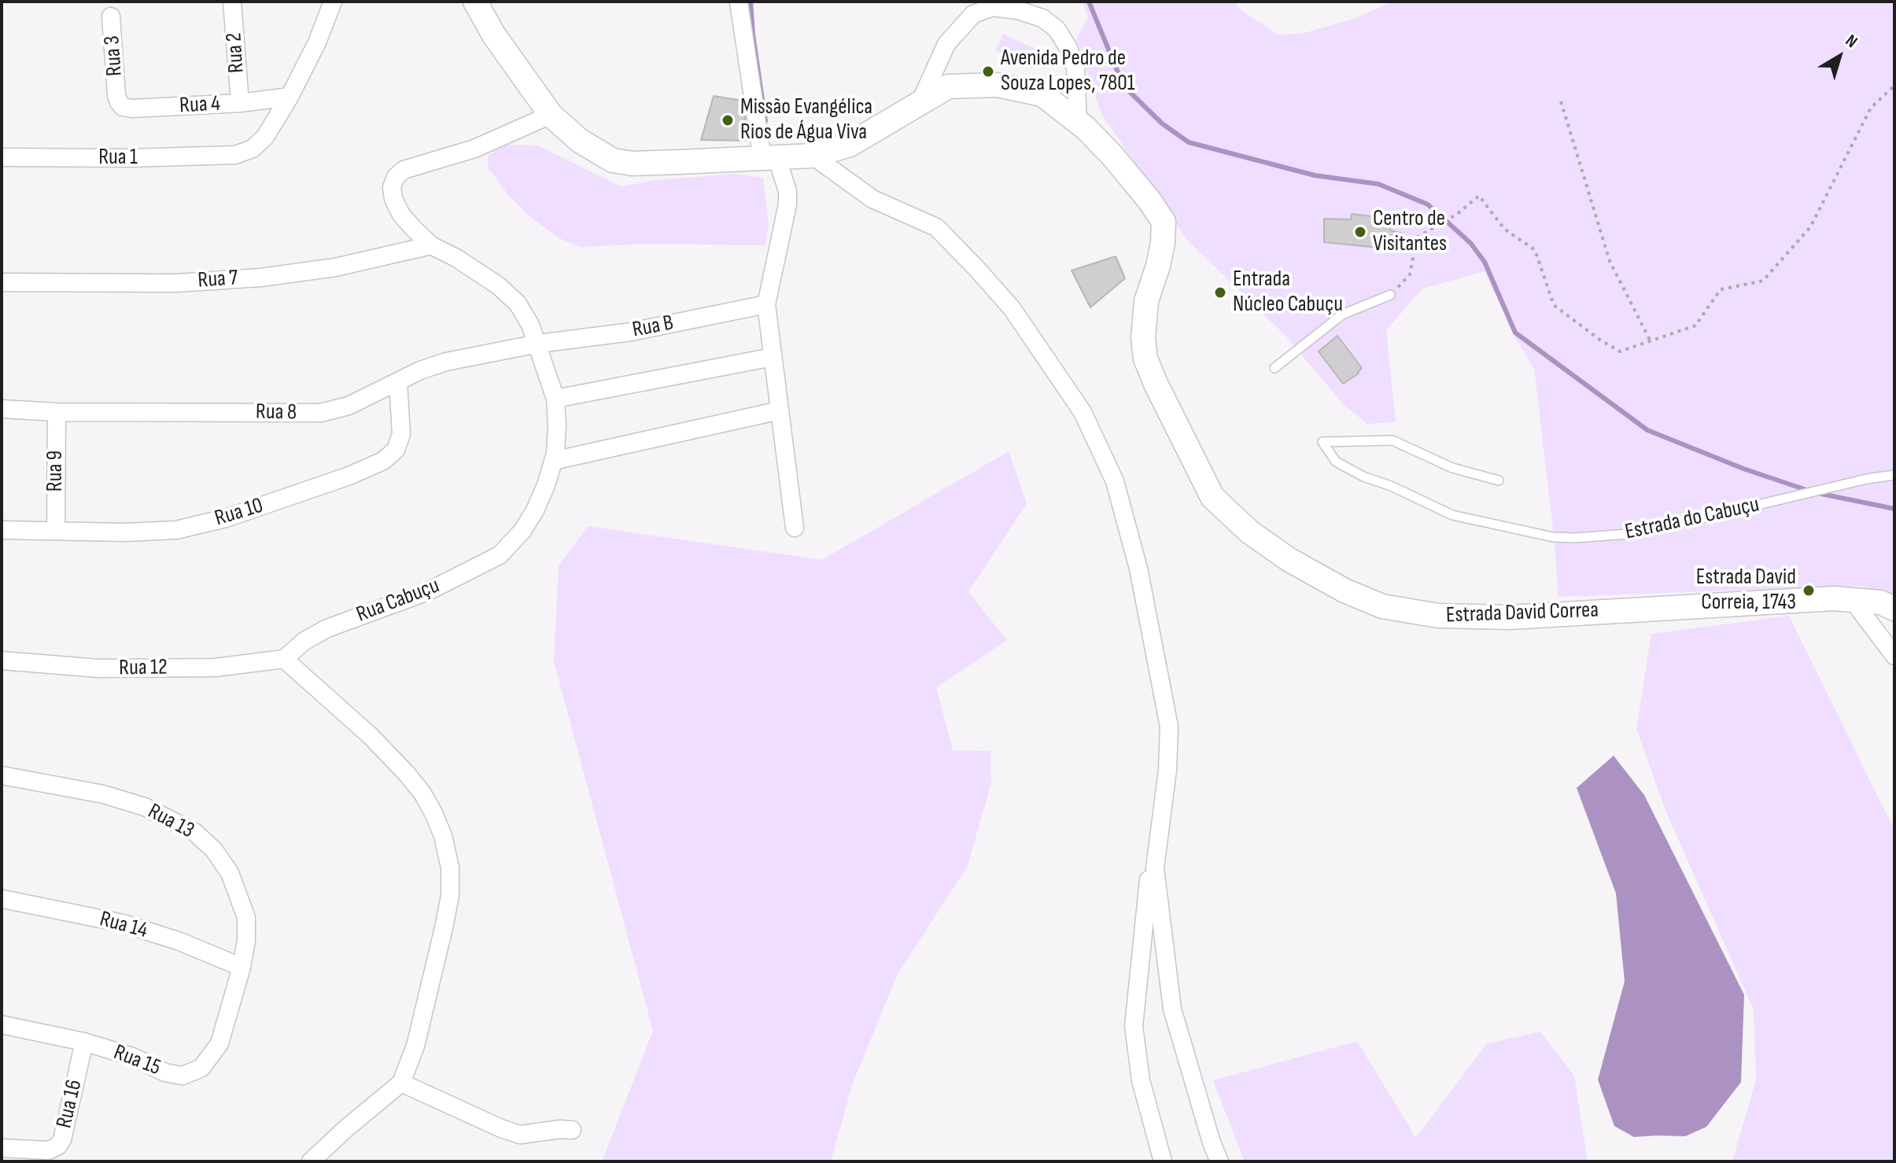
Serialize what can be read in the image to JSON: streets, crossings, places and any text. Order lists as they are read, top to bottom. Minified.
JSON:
{"streets":{"main road":["Estrada David Correa"],"street":["Rua 2","Rua 3","Rua 4","Rua 1","Rua 7","Rua B","Rua 8","Rua 9","Rua 10","Rua Cabuçu","Rua 12","Rua 13","Rua 14","Rua 15","Rua 16"],"lane":["Estrada do Cabuçu"]},"crossings":[["Rua 2","Rua 4"],["Rua 3","Rua 4"],["Rua 4","Rua 1"],["Rua 7","Rua Cabuçu"],["Rua B","Rua 8"],["Rua B","Rua Cabuçu"],["Rua 8","Rua 9"],["Rua 8","Rua 10"],["Rua 8","Rua Cabuçu"],["Rua 9","Rua 10"],["Rua Cabuçu","Rua 12"],["Rua 13","Rua 14"],["Rua 13","Rua 15"],["Rua 14","Rua 15"],["Rua 15","Rua 16"]],"places":["Avenida Pedro de Souza Lopes, 7801","Missão Evangélica Rios de Água Viva","Centro de Visitantes","Entrada Núcleo Cabuçu","Estrada David Correia, 1743"],"north":"top right"}
